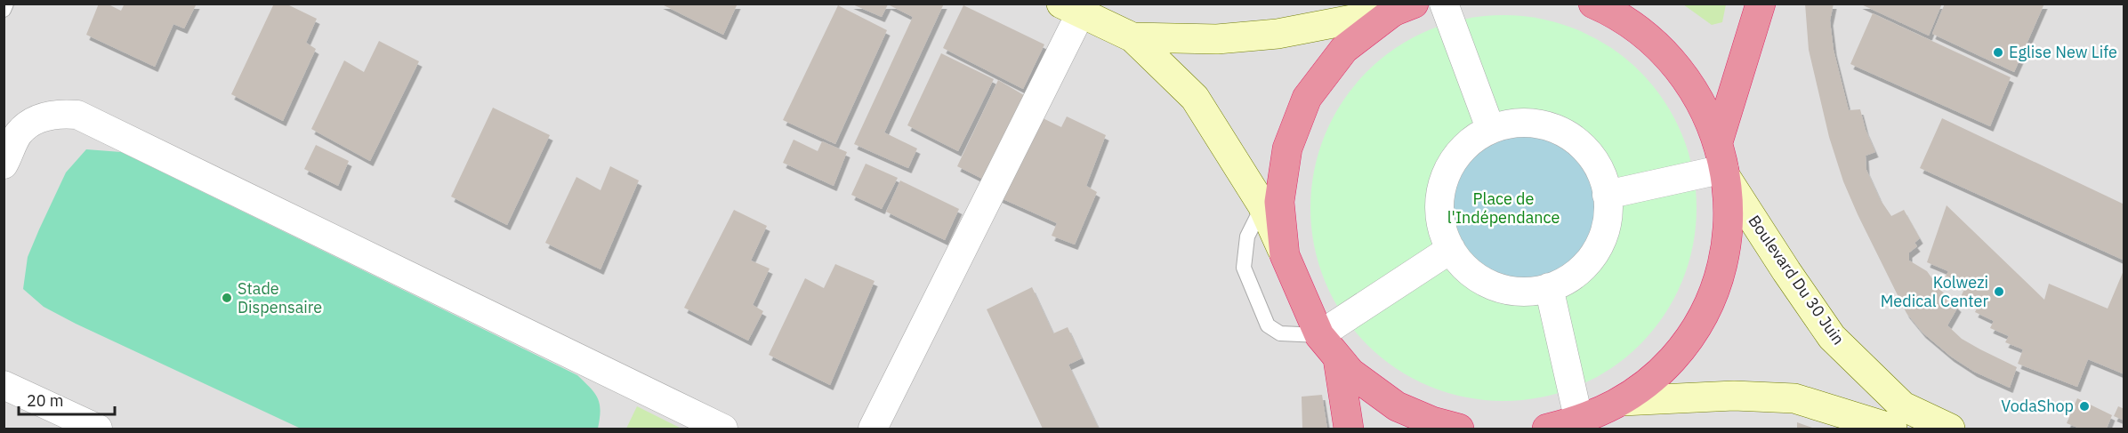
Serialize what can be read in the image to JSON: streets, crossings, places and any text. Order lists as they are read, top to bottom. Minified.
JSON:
{"streets":{"main road":["Boulevard Du 30 Juin"]},"parks":["Place de l'Indépendance"],"places":["Eglise New Life","Kolwezi Medical Center","Stade Dispensaire","VodaShop"],"scale_bar":"20 m"}
